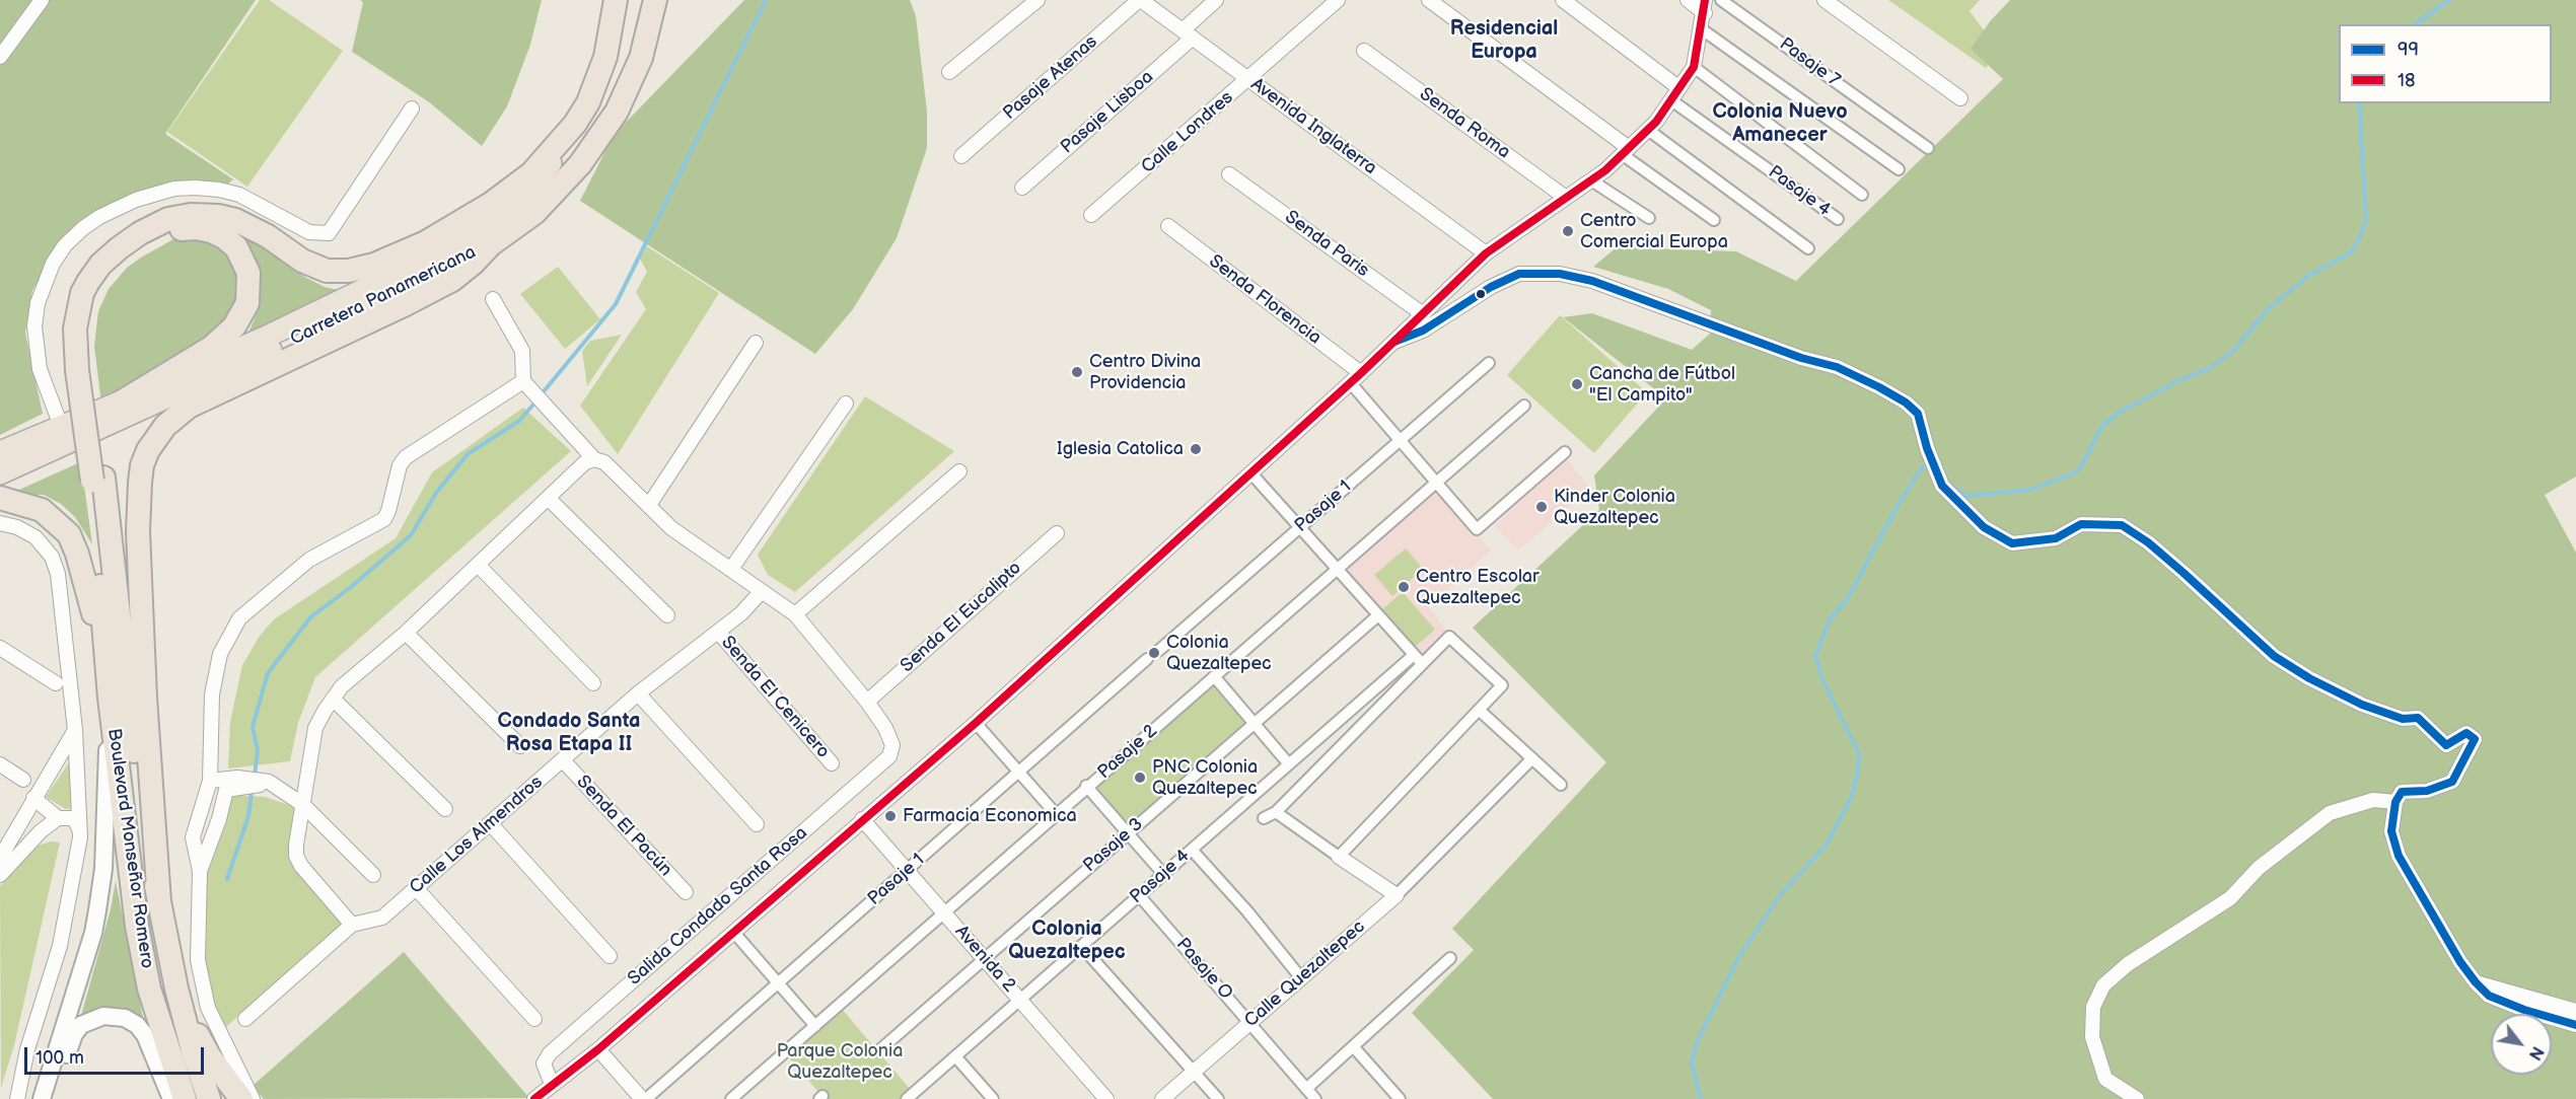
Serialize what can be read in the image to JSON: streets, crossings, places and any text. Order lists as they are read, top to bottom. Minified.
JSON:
{"streets":{"highway":["Carretera Panamericana","Boulevard Monseñor Romero"],"street":["Pasaje 7","Pasaje Atenas","Pasaje Lisboa","Senda Roma","Avenida Inglaterra","Calle Londres","Pasaje 4","Senda Paris","Senda Florencia","Pasaje 1","Senda El Eucalipto","Senda El Cenicero","Pasaje 2","Senda El Pacún","Calle Los Almendros","Pasaje 3","Salida Condado Santa Rosa","Avenida 2","Pasaje O","Calle Quezaltepec"]},"crossings":[["Pasaje Atenas","Avenida Inglaterra"],["Pasaje Lisboa","Avenida Inglaterra"],["Avenida Inglaterra","Calle Londres"],["Pasaje 4","Avenida 2"],["Pasaje 4","Pasaje O"],["Pasaje 1","Avenida 2"],["Senda El Eucalipto","Salida Condado Santa Rosa"],["Senda El Cenicero","Calle Los Almendros"],["Pasaje 2","Avenida 2"],["Senda El Pacún","Calle Los Almendros"],["Pasaje 3","Avenida 2"],["Pasaje O","Calle Quezaltepec"]],"districts":["Residencial Europa","Colonia Nuevo Amanecer","Condado Santa Rosa Etapa II","Colonia Quezaltepec"],"parks":["Parque Colonia Quezaltepec"],"places":["Centro Comercial Europa","Centro Divina Providencia","Cancha de Fútbol \"El Campito\"","Iglesia Catolica","Kinder Colonia Quezaltepec","Centro Escolar Quezaltepec","Colonia Quezaltepec","PNC Colonia Quezaltepec","Farmacia Economica"],"lines":["transit line 18","transit line 99"],"legend":["99","18"],"scale_bar":"100 m","north":"bottom right"}
